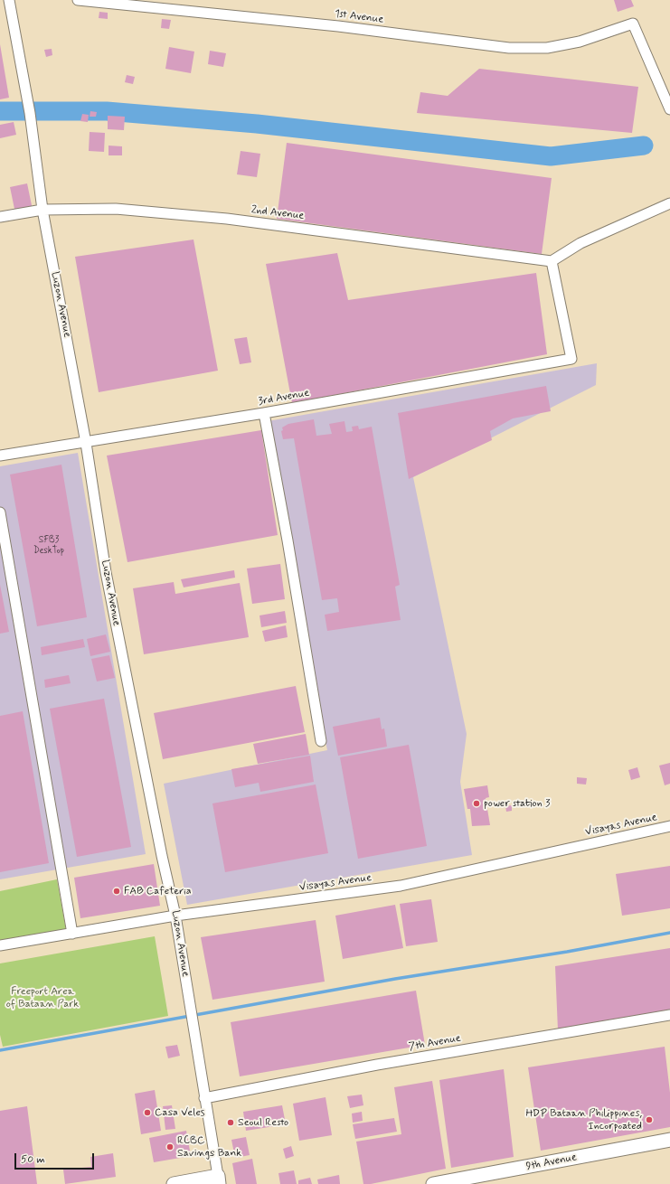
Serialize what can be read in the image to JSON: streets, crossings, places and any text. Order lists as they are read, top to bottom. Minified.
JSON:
{"streets":{"street":["1st Avenue","2nd Avenue","Luzon Avenue","3rd Avenue","Visayas Avenue","7th Avenue","9th Avenue"]},"crossings":[["2nd Avenue","Luzon Avenue"],["2nd Avenue","3rd Avenue"],["Luzon Avenue","3rd Avenue"],["Luzon Avenue","Visayas Avenue"],["Luzon Avenue","7th Avenue"]],"parks":["Freeport Area of Bataan Park"],"places":["power station 3","FAB Cafeteria","Casa Veles","HDP Bataan Philippines, Incorpoated","Seoul Resto","RCBC Savings Bank"],"house_numbers":["SFB3 DeskTop"],"scale_bar":"50 m"}
